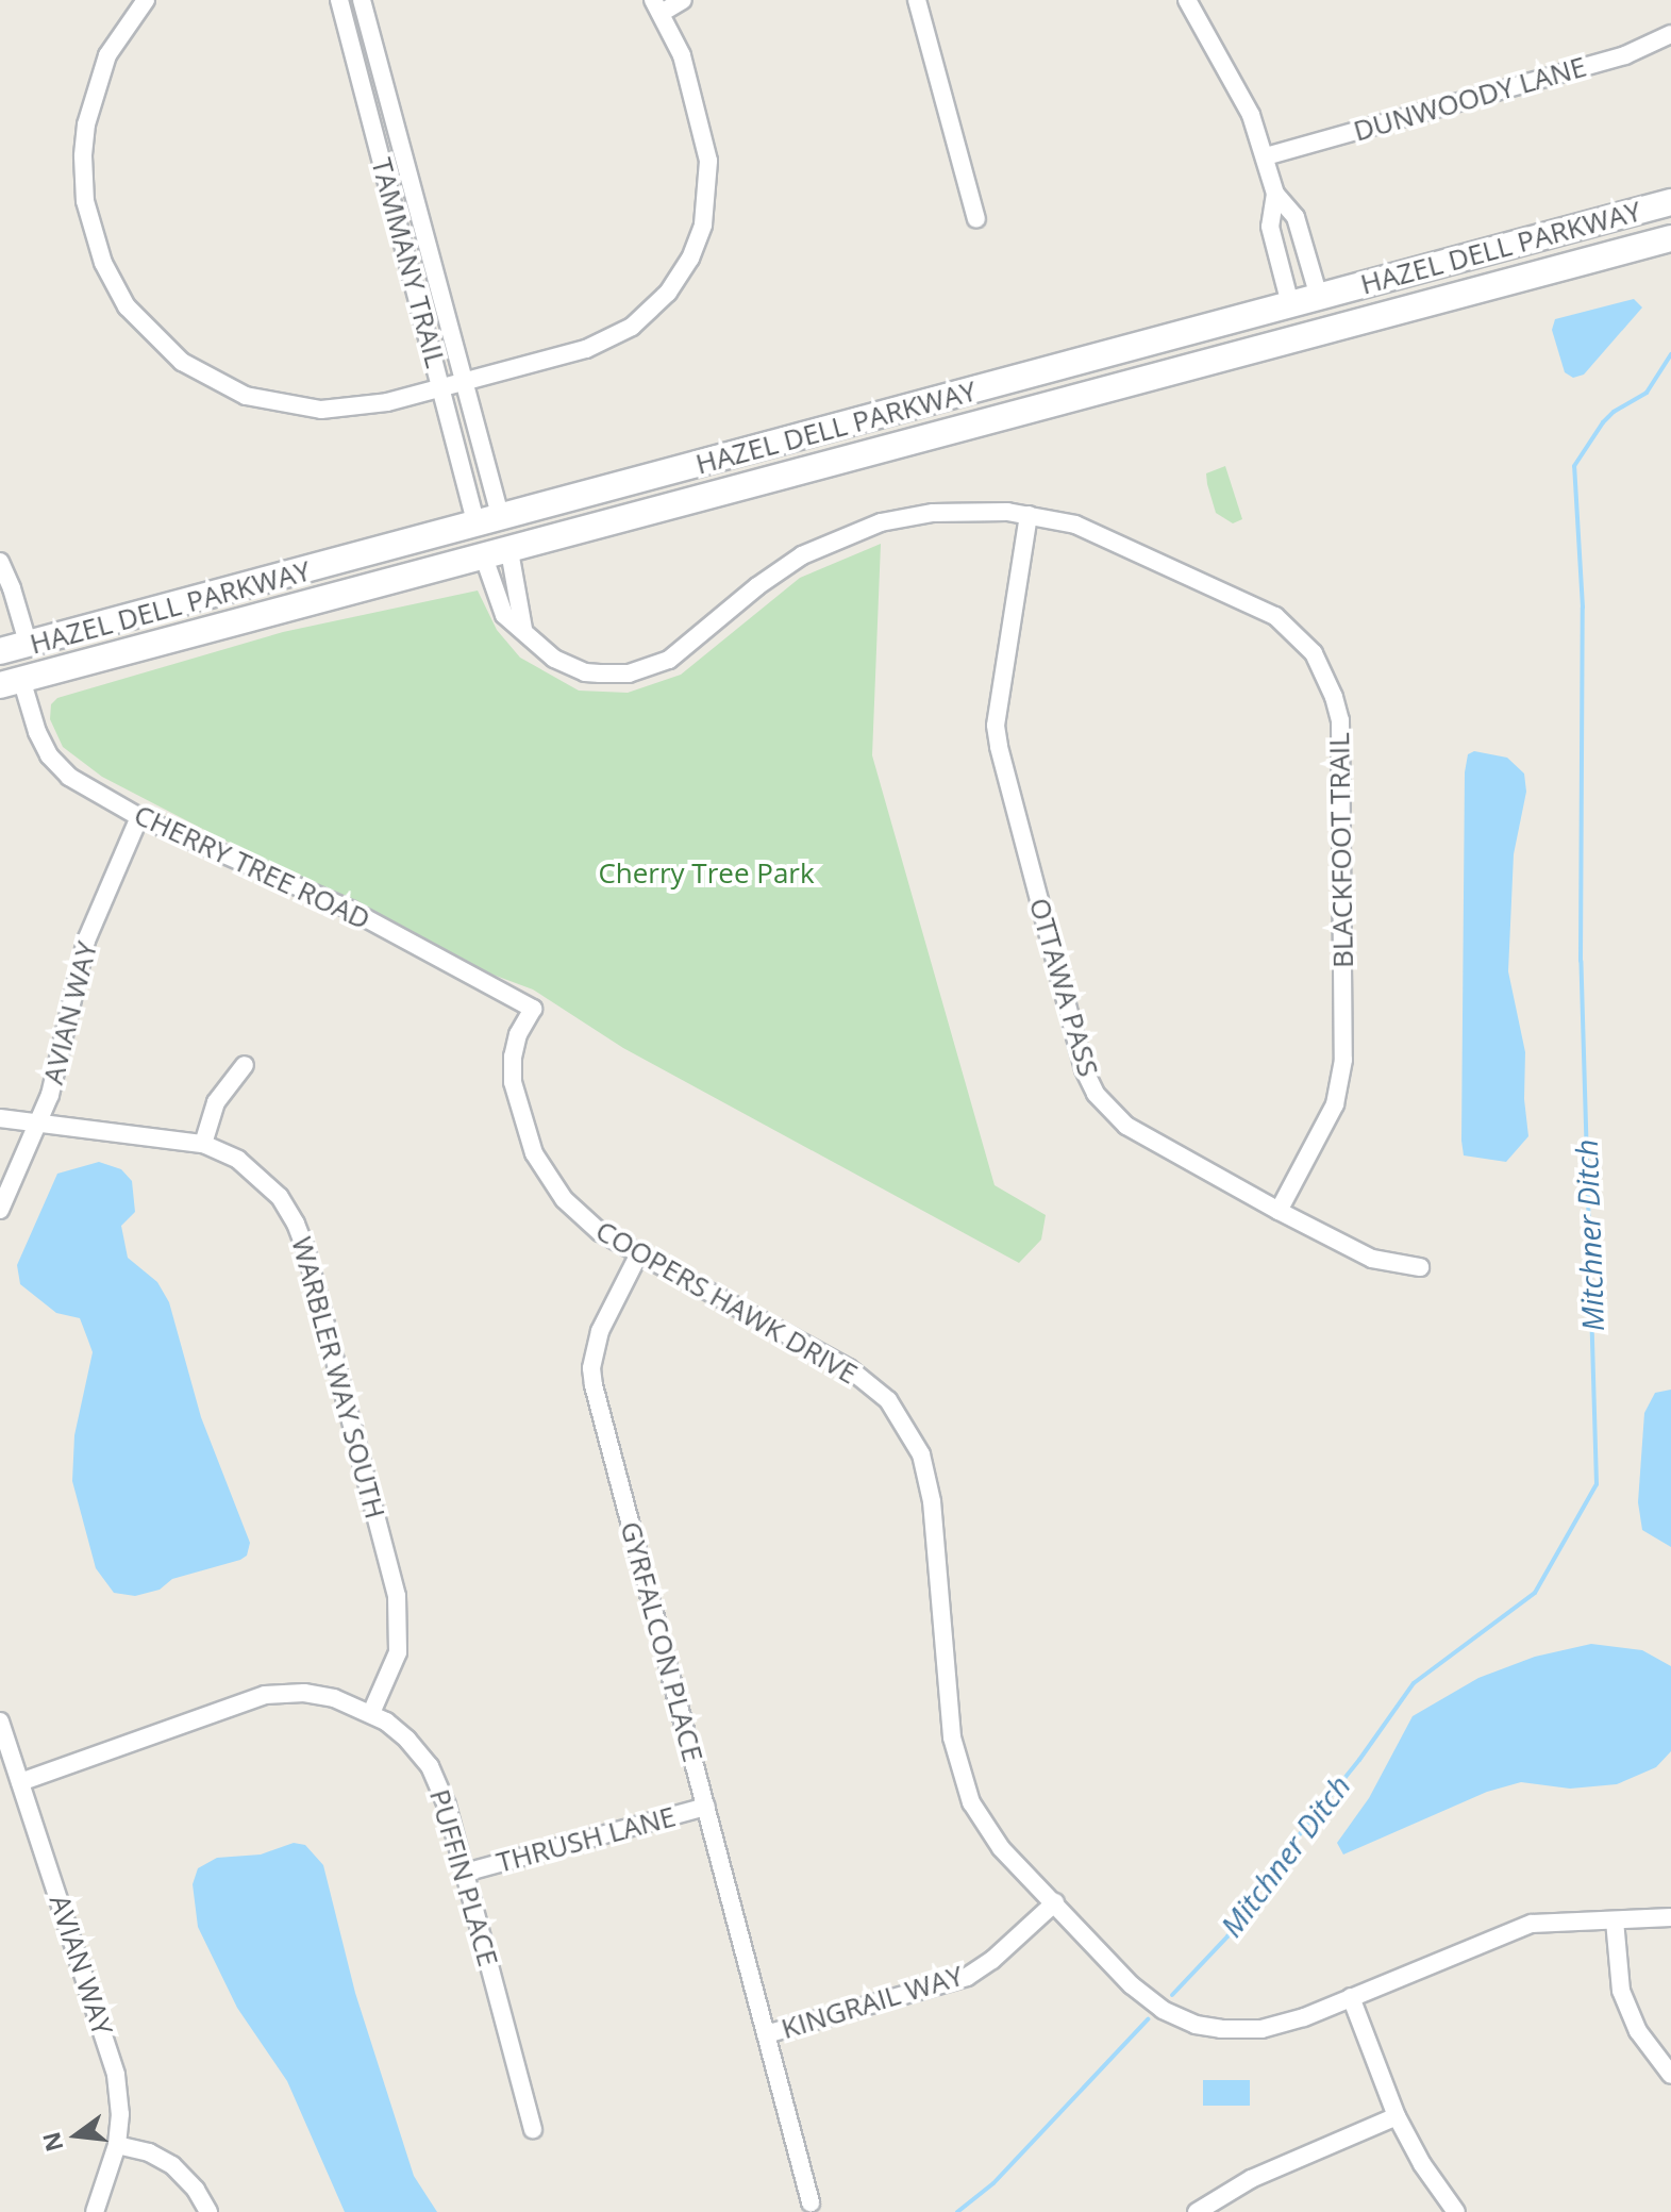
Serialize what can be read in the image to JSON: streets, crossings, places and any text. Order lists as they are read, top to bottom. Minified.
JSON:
{"streets":{"main road":["HAZEL DELL PARKWAY"],"street":["DUNWOODY LANE","TAMMANY TRAIL","BLACKFOOT TRAIL","CHERRY TREE ROAD","OTTAWA PASS","AVIAN WAY","COOPERS HAWK DRIVE","WARBLER WAY SOUTH","GYRFALCON PLACE","THRUSH LANE","PUFFIN PLACE","KINGRAIL WAY"]},"crossings":[["HAZEL DELL PARKWAY","TAMMANY TRAIL"],["HAZEL DELL PARKWAY","BLACKFOOT TRAIL"],["HAZEL DELL PARKWAY","CHERRY TREE ROAD"],["BLACKFOOT TRAIL","OTTAWA PASS"],["CHERRY TREE ROAD","AVIAN WAY"],["CHERRY TREE ROAD","COOPERS HAWK DRIVE"],["AVIAN WAY","WARBLER WAY SOUTH"],["AVIAN WAY","PUFFIN PLACE"],["COOPERS HAWK DRIVE","GYRFALCON PLACE"],["COOPERS HAWK DRIVE","KINGRAIL WAY"],["WARBLER WAY SOUTH","PUFFIN PLACE"],["GYRFALCON PLACE","THRUSH LANE"],["GYRFALCON PLACE","KINGRAIL WAY"],["THRUSH LANE","PUFFIN PLACE"]],"water":["Mitchner Ditch"],"parks":["Cherry Tree Park"],"north":"left"}
